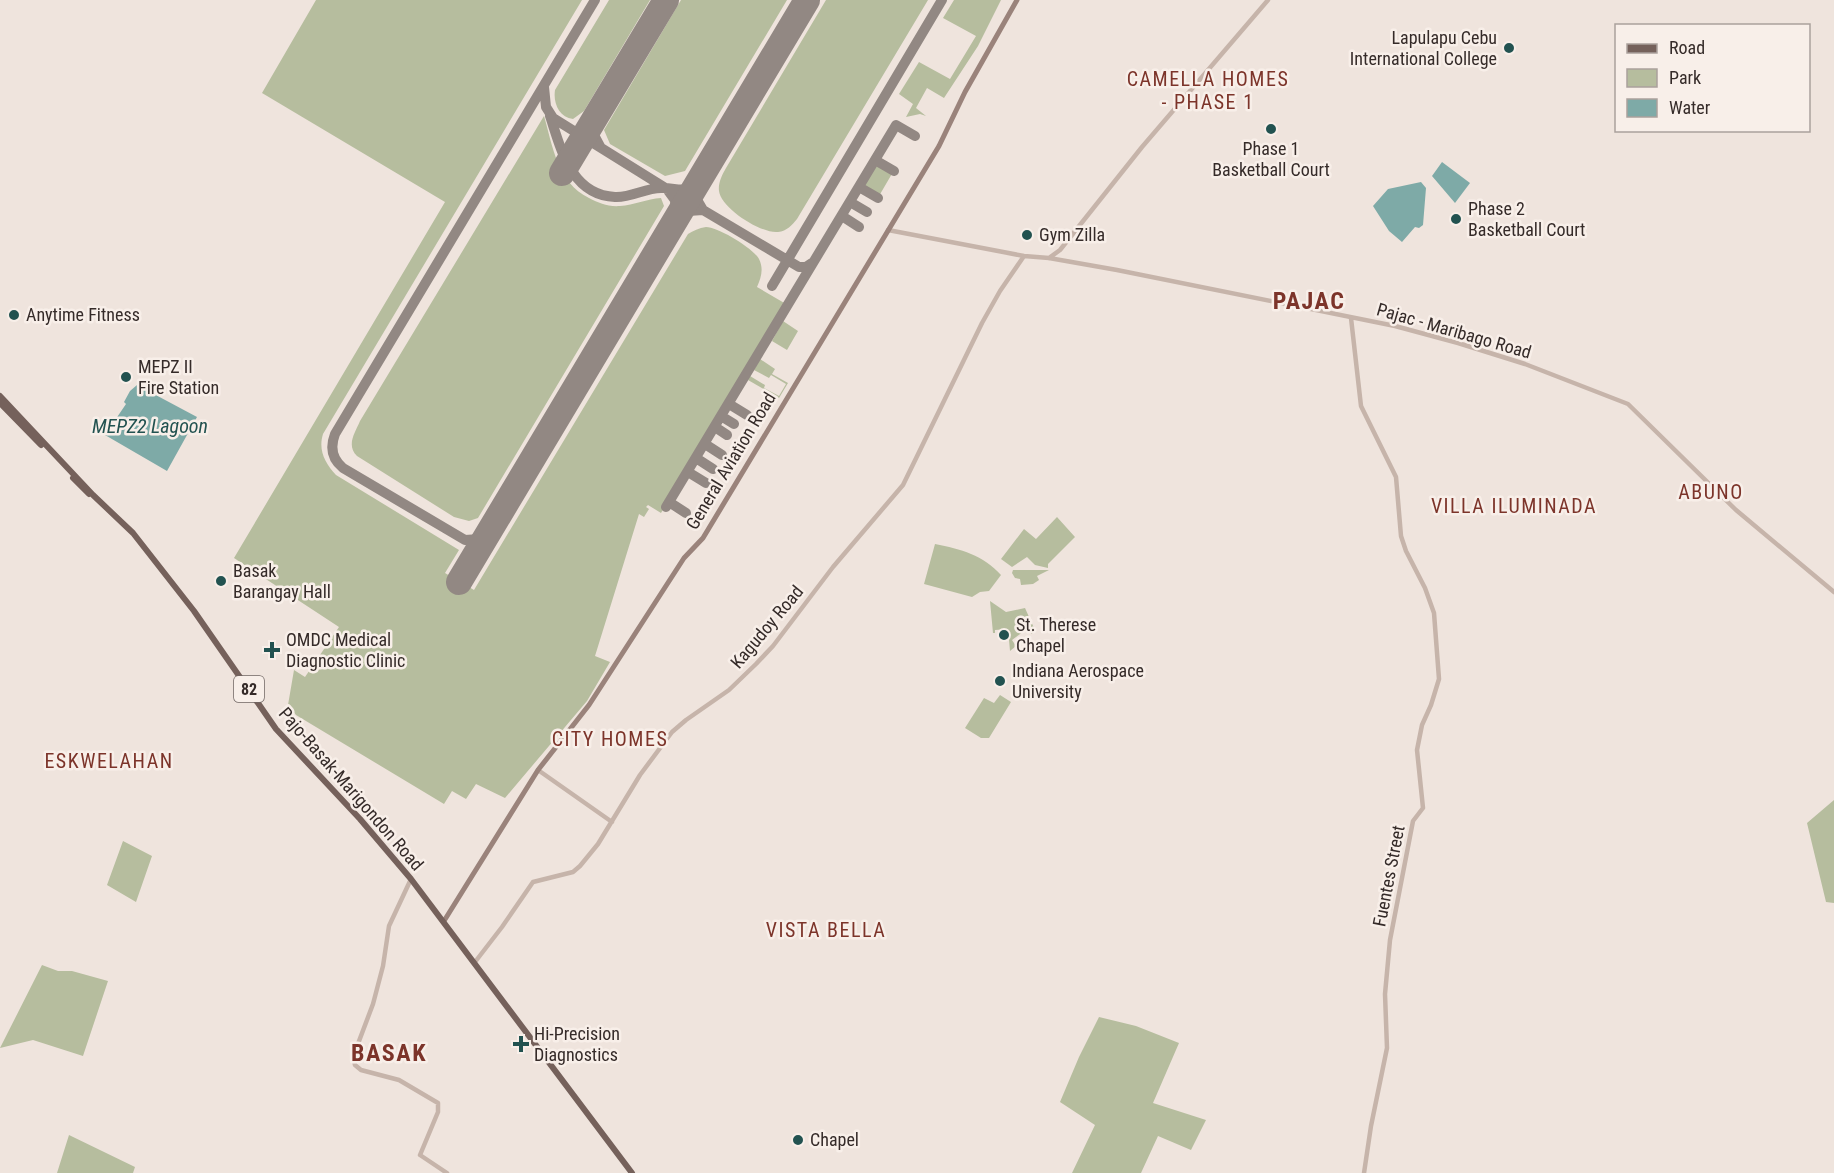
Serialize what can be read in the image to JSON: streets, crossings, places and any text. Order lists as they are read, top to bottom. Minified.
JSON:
{"streets":{"main road":["General Aviation Road","82","Pajo-Basak-Marigondon Road"],"street":["Pajac - Maribago Road","Kagudoy Road","Fuentes Street"]},"crossings":[["Pajac - Maribago Road","General Aviation Road"],["Pajac - Maribago Road","Kagudoy Road"],["Pajac - Maribago Road","Fuentes Street"],["General Aviation Road","Pajo-Basak-Marigondon Road"],["Kagudoy Road","82"],["Kagudoy Road","Pajo-Basak-Marigondon Road"],["82","Pajo-Basak-Marigondon Road"]],"districts":["CAMELLA HOMES - PHASE 1","PAJAC","ABUNO","VILLA ILUMINADA","CITY HOMES","ESKWELAHAN","VISTA BELLA","BASAK"],"water":["MEPZ2 Lagoon"],"places":{"other":["Lapulapu Cebu International College","Phase 1 Basketball Court","Phase 2 Basketball Court","Gym Zilla","Anytime Fitness","MEPZ II Fire Station","Basak Barangay Hall","St. Therese Chapel","Indiana Aerospace University","Chapel"],"health":["OMDC Medical Diagnostic Clinic","Hi-Precision Diagnostics"]},"legend":["Road","Park","Water"]}
